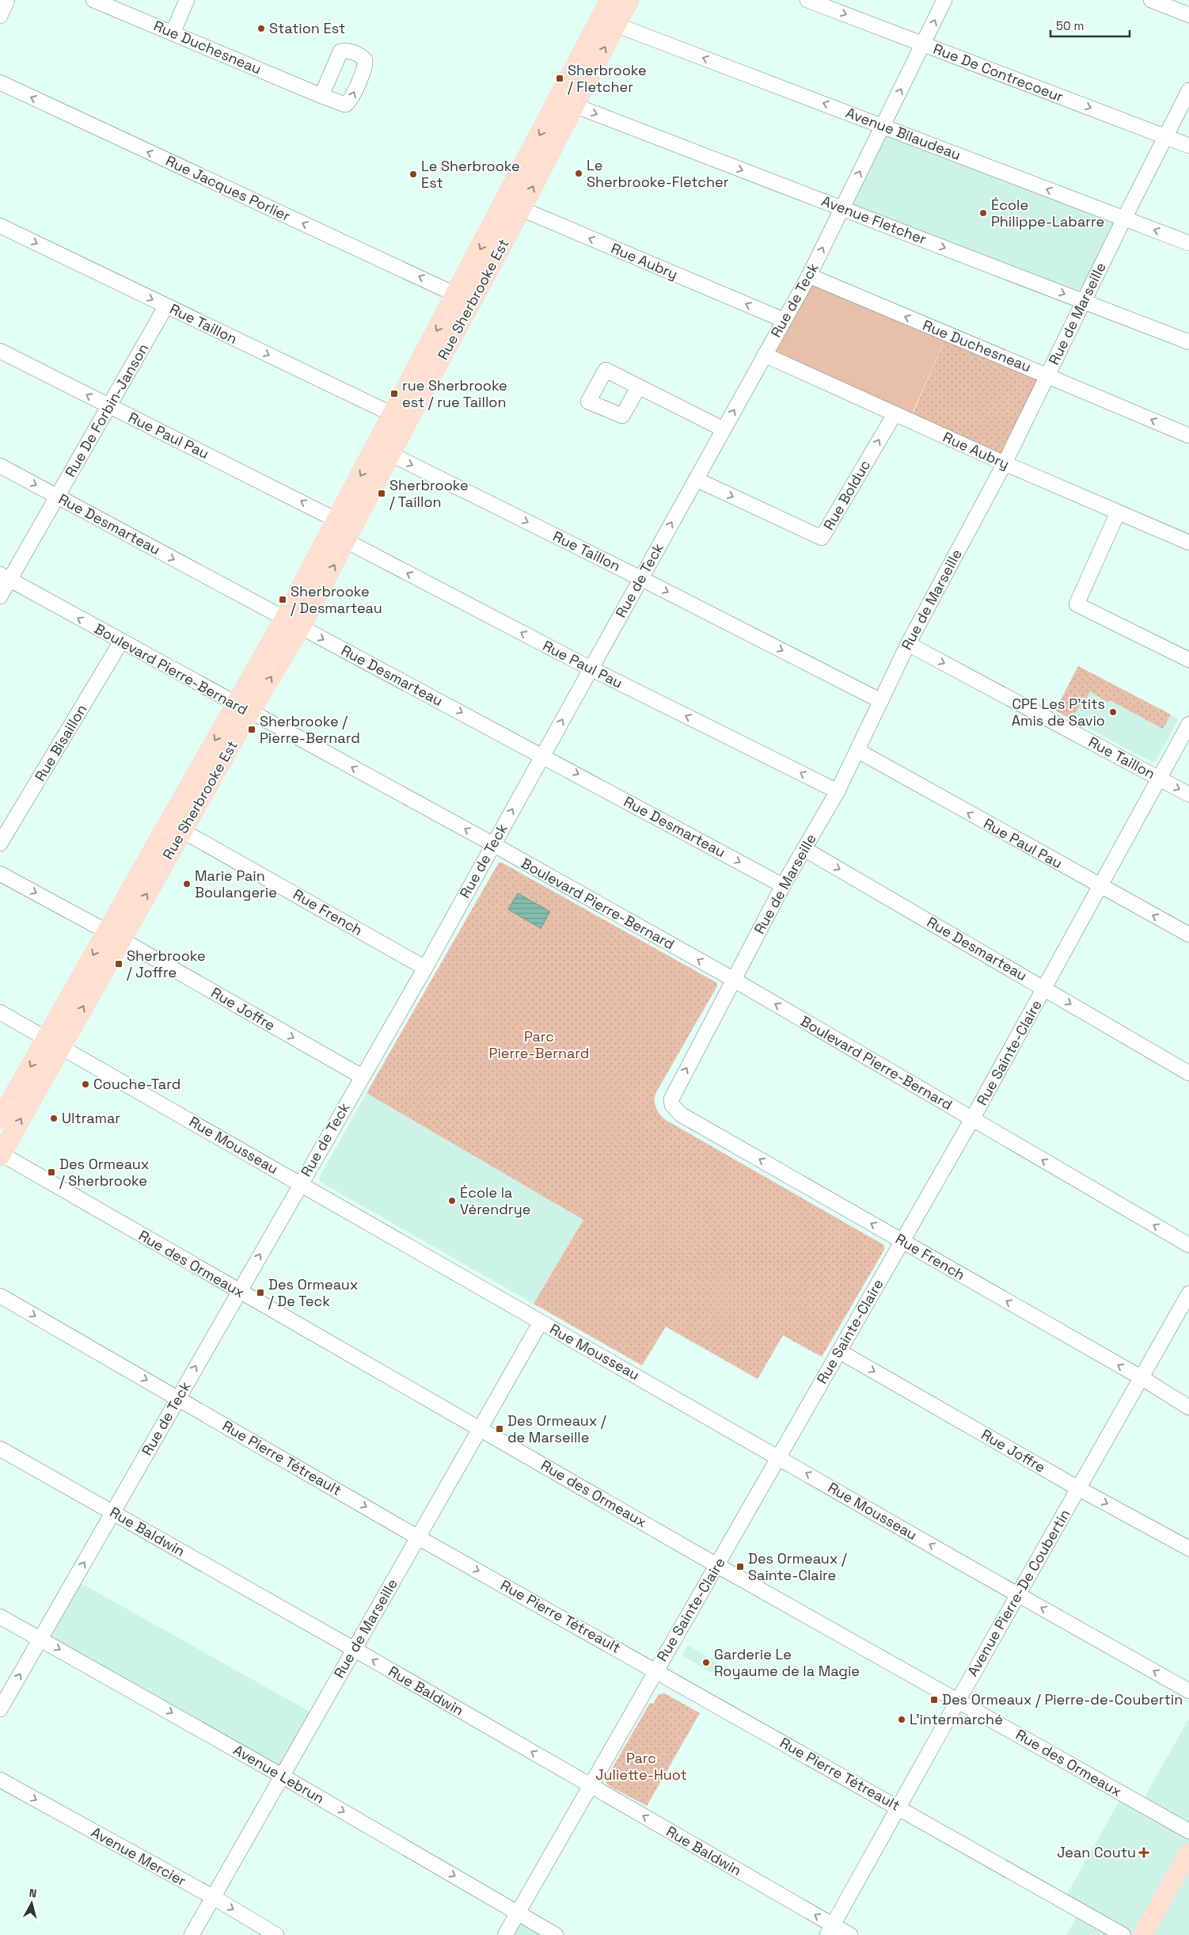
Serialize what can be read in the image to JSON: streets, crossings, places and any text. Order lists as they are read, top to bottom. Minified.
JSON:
{"streets":{"main road":["Rue Sherbrooke Est"],"street":["Rue Duchesneau","Rue De Contrecoeur","Avenue Bilaudeau","Rue Jacques Porlier","Avenue Fletcher","Rue Aubry","Rue de Teck","Rue de Marseille","Rue Taillon","Rue De Forbin-Janson","Rue Paul Pau","Rue Bolduc","Rue Desmarteau","Boulevard Pierre-Bernard","Rue Bisaillon","Rue French","Rue Joffre","Rue Sainte-Claire","Rue Mousseau","Rue des Ormeaux","Rue Pierre Tétreault","Rue Baldwin","Avenue Pierre-De Coubertin","Avenue Lebrun","Avenue Mercier"]},"crossings":[["Rue Duchesneau","Rue de Teck"],["Rue Duchesneau","Rue de Marseille"],["Rue De Contrecoeur","Rue de Teck"],["Rue De Contrecoeur","Rue de Marseille"],["Avenue Bilaudeau","Rue Sherbrooke Est"],["Avenue Bilaudeau","Rue de Teck"],["Avenue Bilaudeau","Rue de Marseille"],["Rue Jacques Porlier","Rue Sherbrooke Est"],["Avenue Fletcher","Rue Sherbrooke Est"],["Avenue Fletcher","Rue de Teck"],["Avenue Fletcher","Rue de Marseille"],["Rue Aubry","Rue Sherbrooke Est"],["Rue Aubry","Rue de Teck"],["Rue Aubry","Rue de Marseille"],["Rue Aubry","Rue Bolduc"],["Rue Sherbrooke Est","Rue Taillon"],["Rue Sherbrooke Est","Rue Paul Pau"],["Rue Sherbrooke Est","Rue Desmarteau"],["Rue Sherbrooke Est","Boulevard Pierre-Bernard"],["Rue Sherbrooke Est","Rue French"],["Rue Sherbrooke Est","Rue Joffre"],["Rue Sherbrooke Est","Rue Mousseau"],["Rue Sherbrooke Est","Rue des Ormeaux"],["Rue de Teck","Rue Taillon"],["Rue de Teck","Rue Paul Pau"],["Rue de Teck","Rue Bolduc"],["Rue de Teck","Rue Desmarteau"],["Rue de Teck","Boulevard Pierre-Bernard"],["Rue de Teck","Rue French"],["Rue de Teck","Rue Joffre"],["Rue de Teck","Rue Mousseau"],["Rue de Teck","Rue des Ormeaux"],["Rue de Teck","Rue Pierre Tétreault"],["Rue de Teck","Rue Baldwin"],["Rue de Teck","Avenue Lebrun"],["Rue de Marseille","Rue Taillon"],["Rue de Marseille","Rue Paul Pau"],["Rue de Marseille","Rue Desmarteau"],["Rue de Marseille","Boulevard Pierre-Bernard"],["Rue de Marseille","Rue French"],["Rue de Marseille","Rue Mousseau"],["Rue de Marseille","Rue des Ormeaux"],["Rue de Marseille","Rue Pierre Tétreault"],["Rue de Marseille","Rue Baldwin"],["Rue de Marseille","Avenue Lebrun"],["Rue de Marseille","Avenue Mercier"],["Rue Taillon","Rue De Forbin-Janson"],["Rue Taillon","Rue Sainte-Claire"],["Rue De Forbin-Janson","Rue Paul Pau"],["Rue De Forbin-Janson","Rue Desmarteau"],["Rue De Forbin-Janson","Boulevard Pierre-Bernard"],["Rue Paul Pau","Rue Sainte-Claire"],["Rue Desmarteau","Rue Sainte-Claire"],["Boulevard Pierre-Bernard","Rue Bisaillon"],["Boulevard Pierre-Bernard","Rue Sainte-Claire"],["Rue French","Rue Sainte-Claire"],["Rue French","Avenue Pierre-De Coubertin"],["Rue Joffre","Rue Sainte-Claire"],["Rue Joffre","Avenue Pierre-De Coubertin"],["Rue Sainte-Claire","Rue Mousseau"],["Rue Sainte-Claire","Rue des Ormeaux"],["Rue Sainte-Claire","Rue Pierre Tétreault"],["Rue Sainte-Claire","Rue Baldwin"],["Rue Sainte-Claire","Avenue Lebrun"],["Rue Mousseau","Avenue Pierre-De Coubertin"],["Rue des Ormeaux","Avenue Pierre-De Coubertin"],["Rue Pierre Tétreault","Avenue Pierre-De Coubertin"],["Rue Baldwin","Avenue Pierre-De Coubertin"]],"one_way":["Rue Duchesneau","Rue De Contrecoeur","Avenue Bilaudeau","Rue Jacques Porlier","Avenue Fletcher","Rue de Teck","Rue Taillon","Rue Paul Pau","Rue Desmarteau","Boulevard Pierre-Bernard","Rue French","Rue Joffre","Rue Pierre Tétreault","Rue Baldwin","Avenue Lebrun","Avenue Mercier"],"parks":["Parc Pierre-Bernard","Parc Juliette-Huot"],"places":{"other":["Station Est","Le Sherbrooke-Fletcher","Le Sherbrooke Est","École Philippe-Labarre","CPE Les P'tits Amis de Savio","Marie Pain Boulangerie","Couche-Tard","Ultramar","École la Vérendrye","Garderie Le Royaume de la Magie","L'intermarché"],"transit":["Sherbrooke / Fletcher","rue Sherbrooke est / rue Taillon","Sherbrooke / Taillon","Sherbrooke / Desmarteau","Sherbrooke / Pierre-Bernard","Sherbrooke / Joffre","Des Ormeaux / Sherbrooke","Des Ormeaux / De Teck","Des Ormeaux / de Marseille","Des Ormeaux / Sainte-Claire","Des Ormeaux / Pierre-de-Coubertin"],"health":["Jean Coutu"]},"scale_bar":"50 m","north":"top"}
